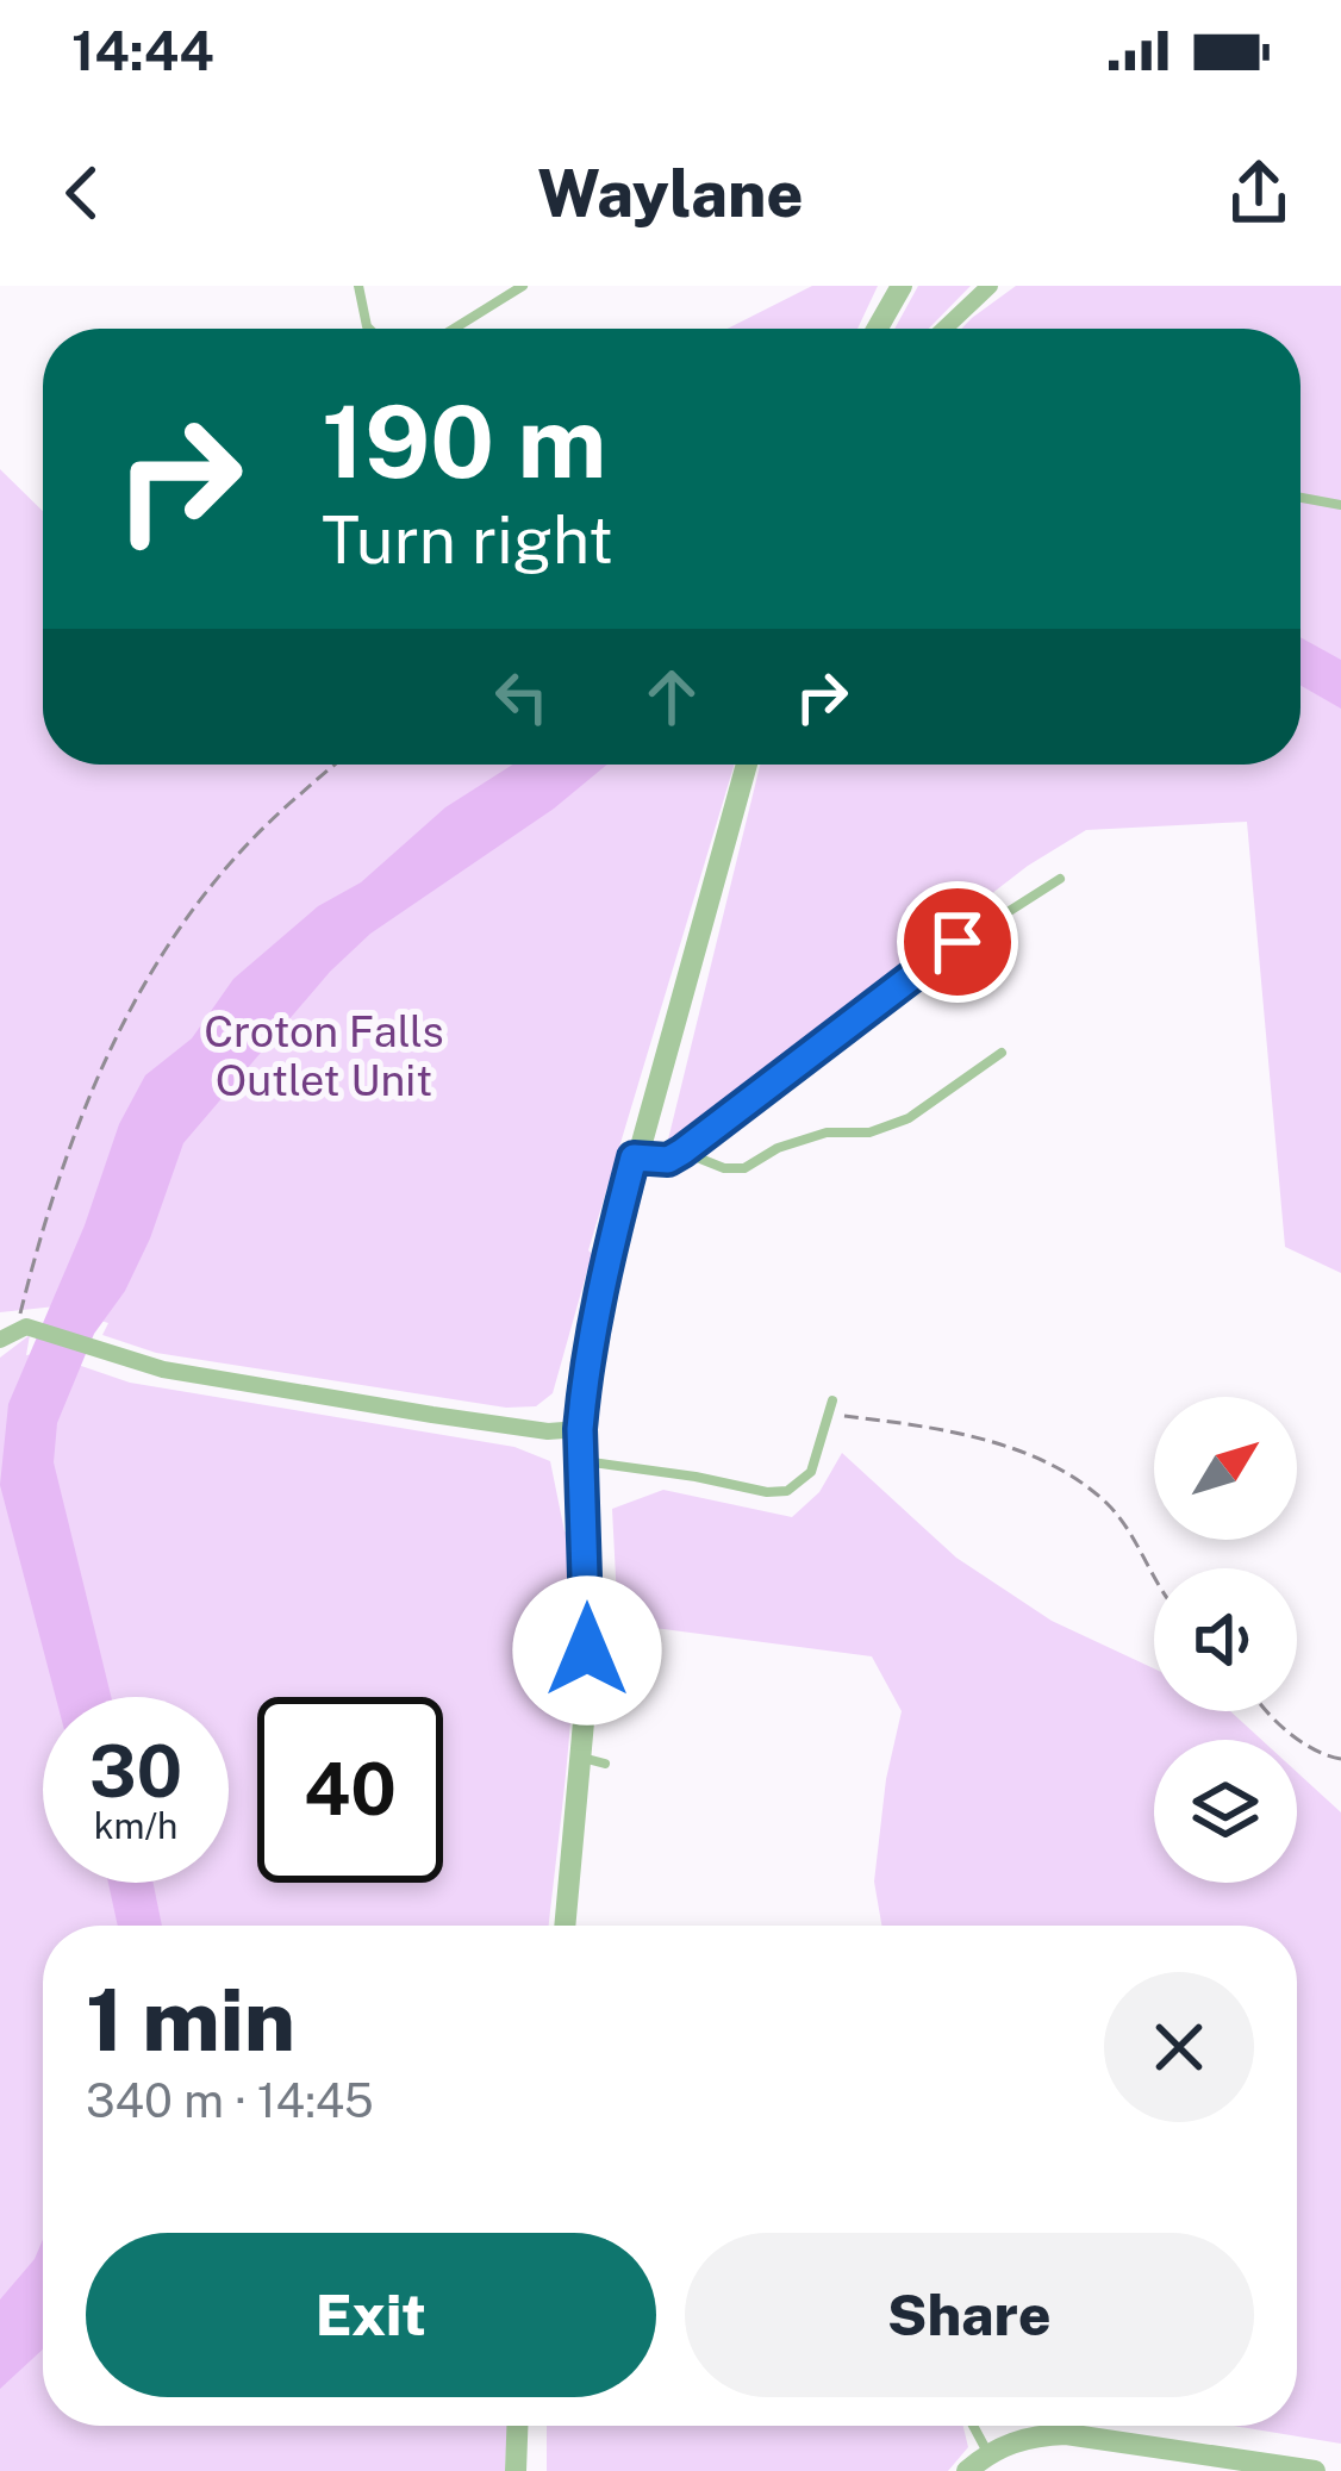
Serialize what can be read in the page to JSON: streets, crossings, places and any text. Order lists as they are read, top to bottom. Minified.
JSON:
{"parks":["Croton Falls Outlet Unit"],"north":"top right","page":{"status":"14:44","header":"Waylane","turn":["190 m","Turn right"],"speed":"30 km/h","limit":"40","heading":["1 min","340 m · 14:45"],"buttons":["Exit","Share"]}}
